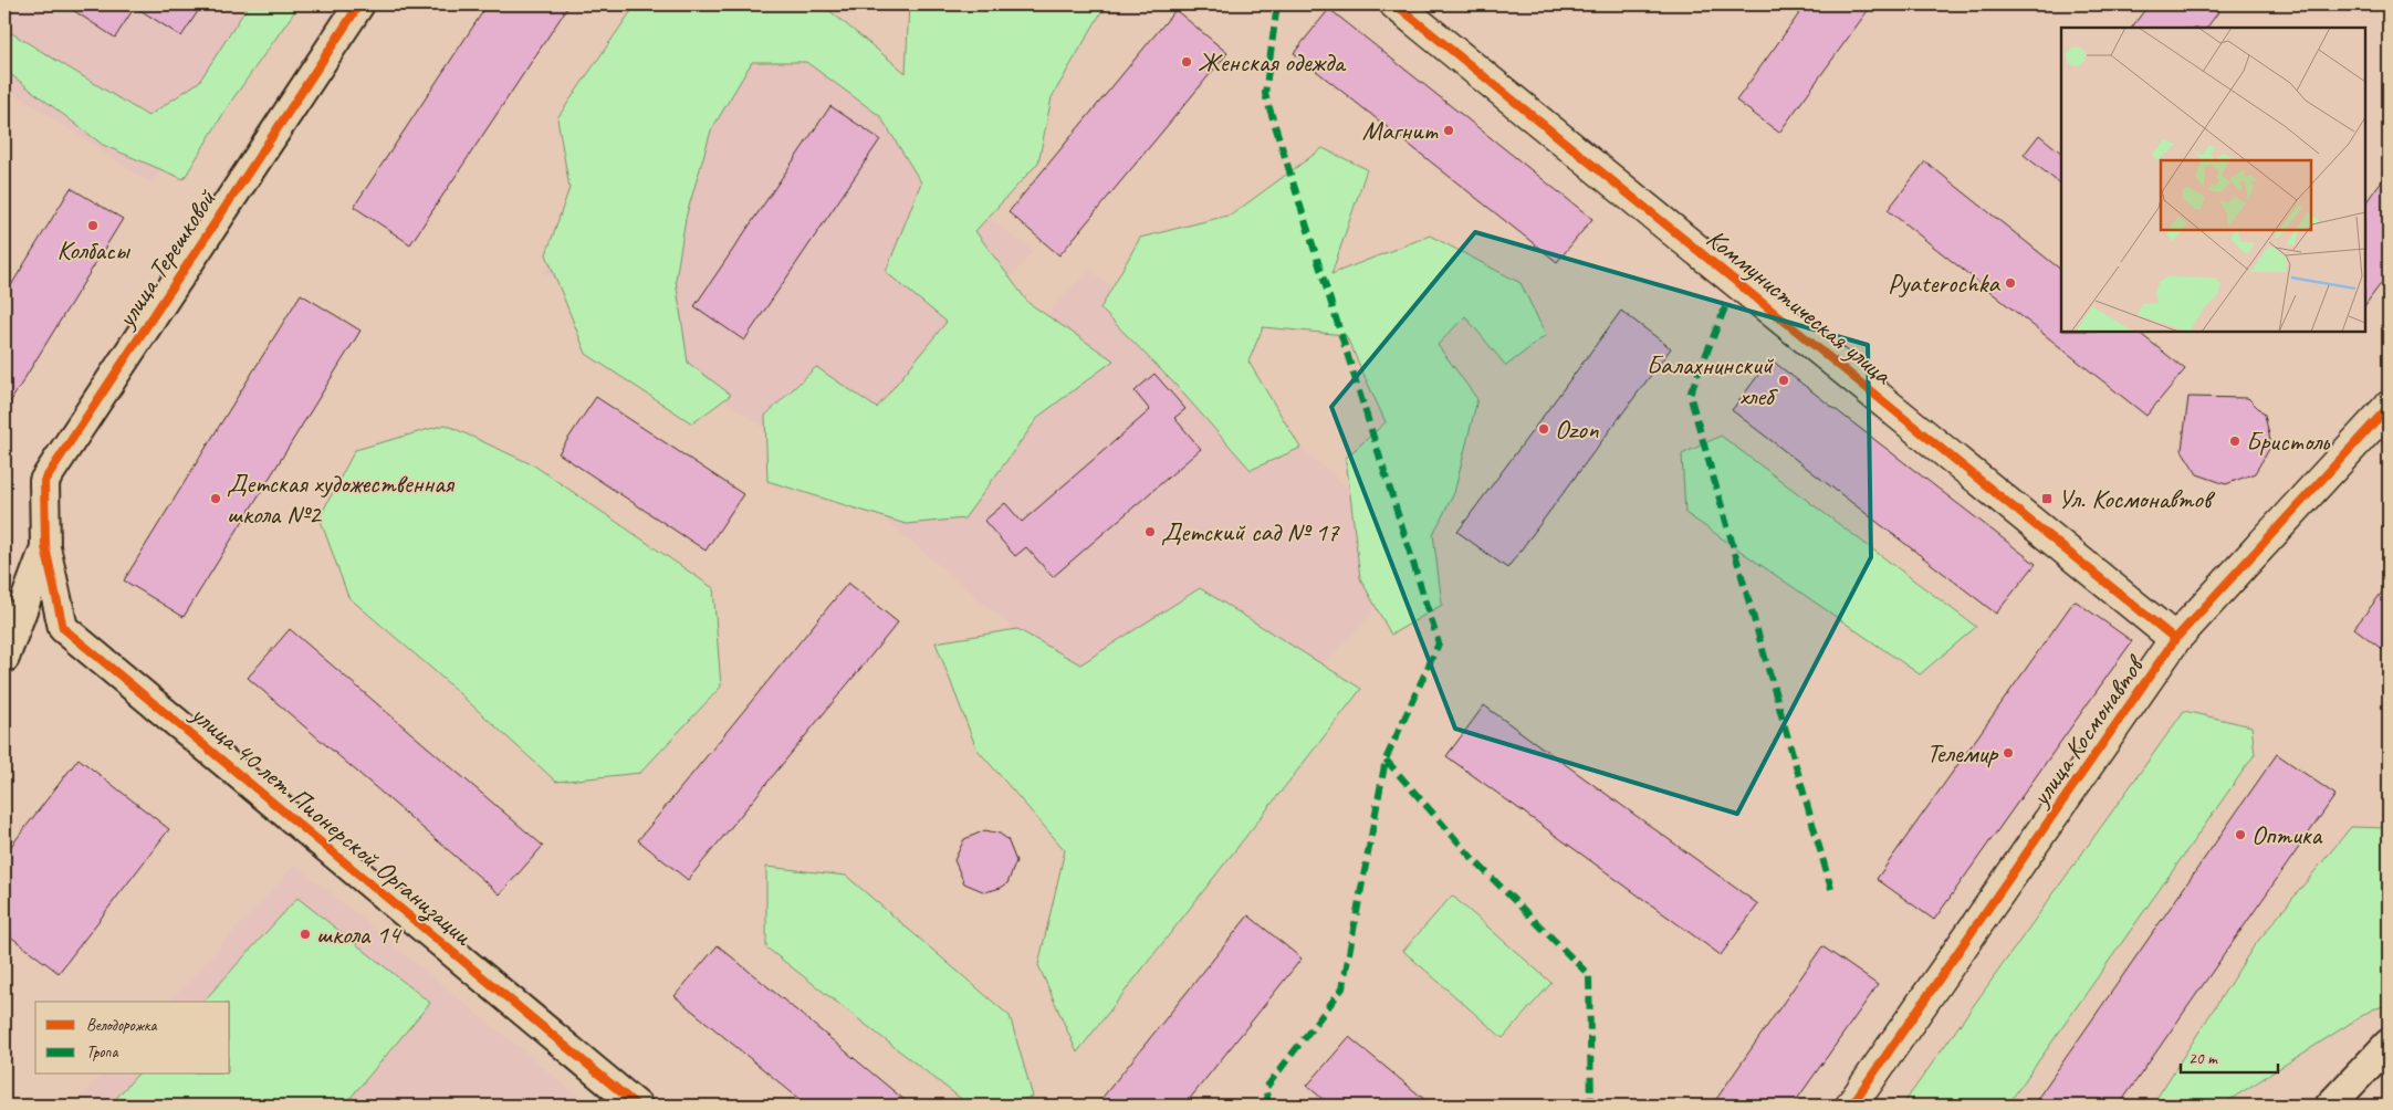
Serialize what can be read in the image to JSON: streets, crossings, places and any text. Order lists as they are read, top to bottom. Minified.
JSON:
{"streets":{"street":["улица Терешковой","Коммунистическая улица","улица Космонавтов","улица 40 лет Пионерской Организации"]},"crossings":[["улица Терешковой","улица 40 лет Пионерской Организации"],["Коммунистическая улица","улица Космонавтов"]],"places":{"other":["Женская одежда","Магнит","Колбасы","Pyaterochka","Балахнинский хлеб","Ozon","Бристоль","Детская художественная школа №2","Детский сад № 17","Телемир","Оптика","школа 14"],"transit":["Ул. Космонавтов"]},"legend":["Велодорожка","Тропа"],"scale_bar":"20 m"}
